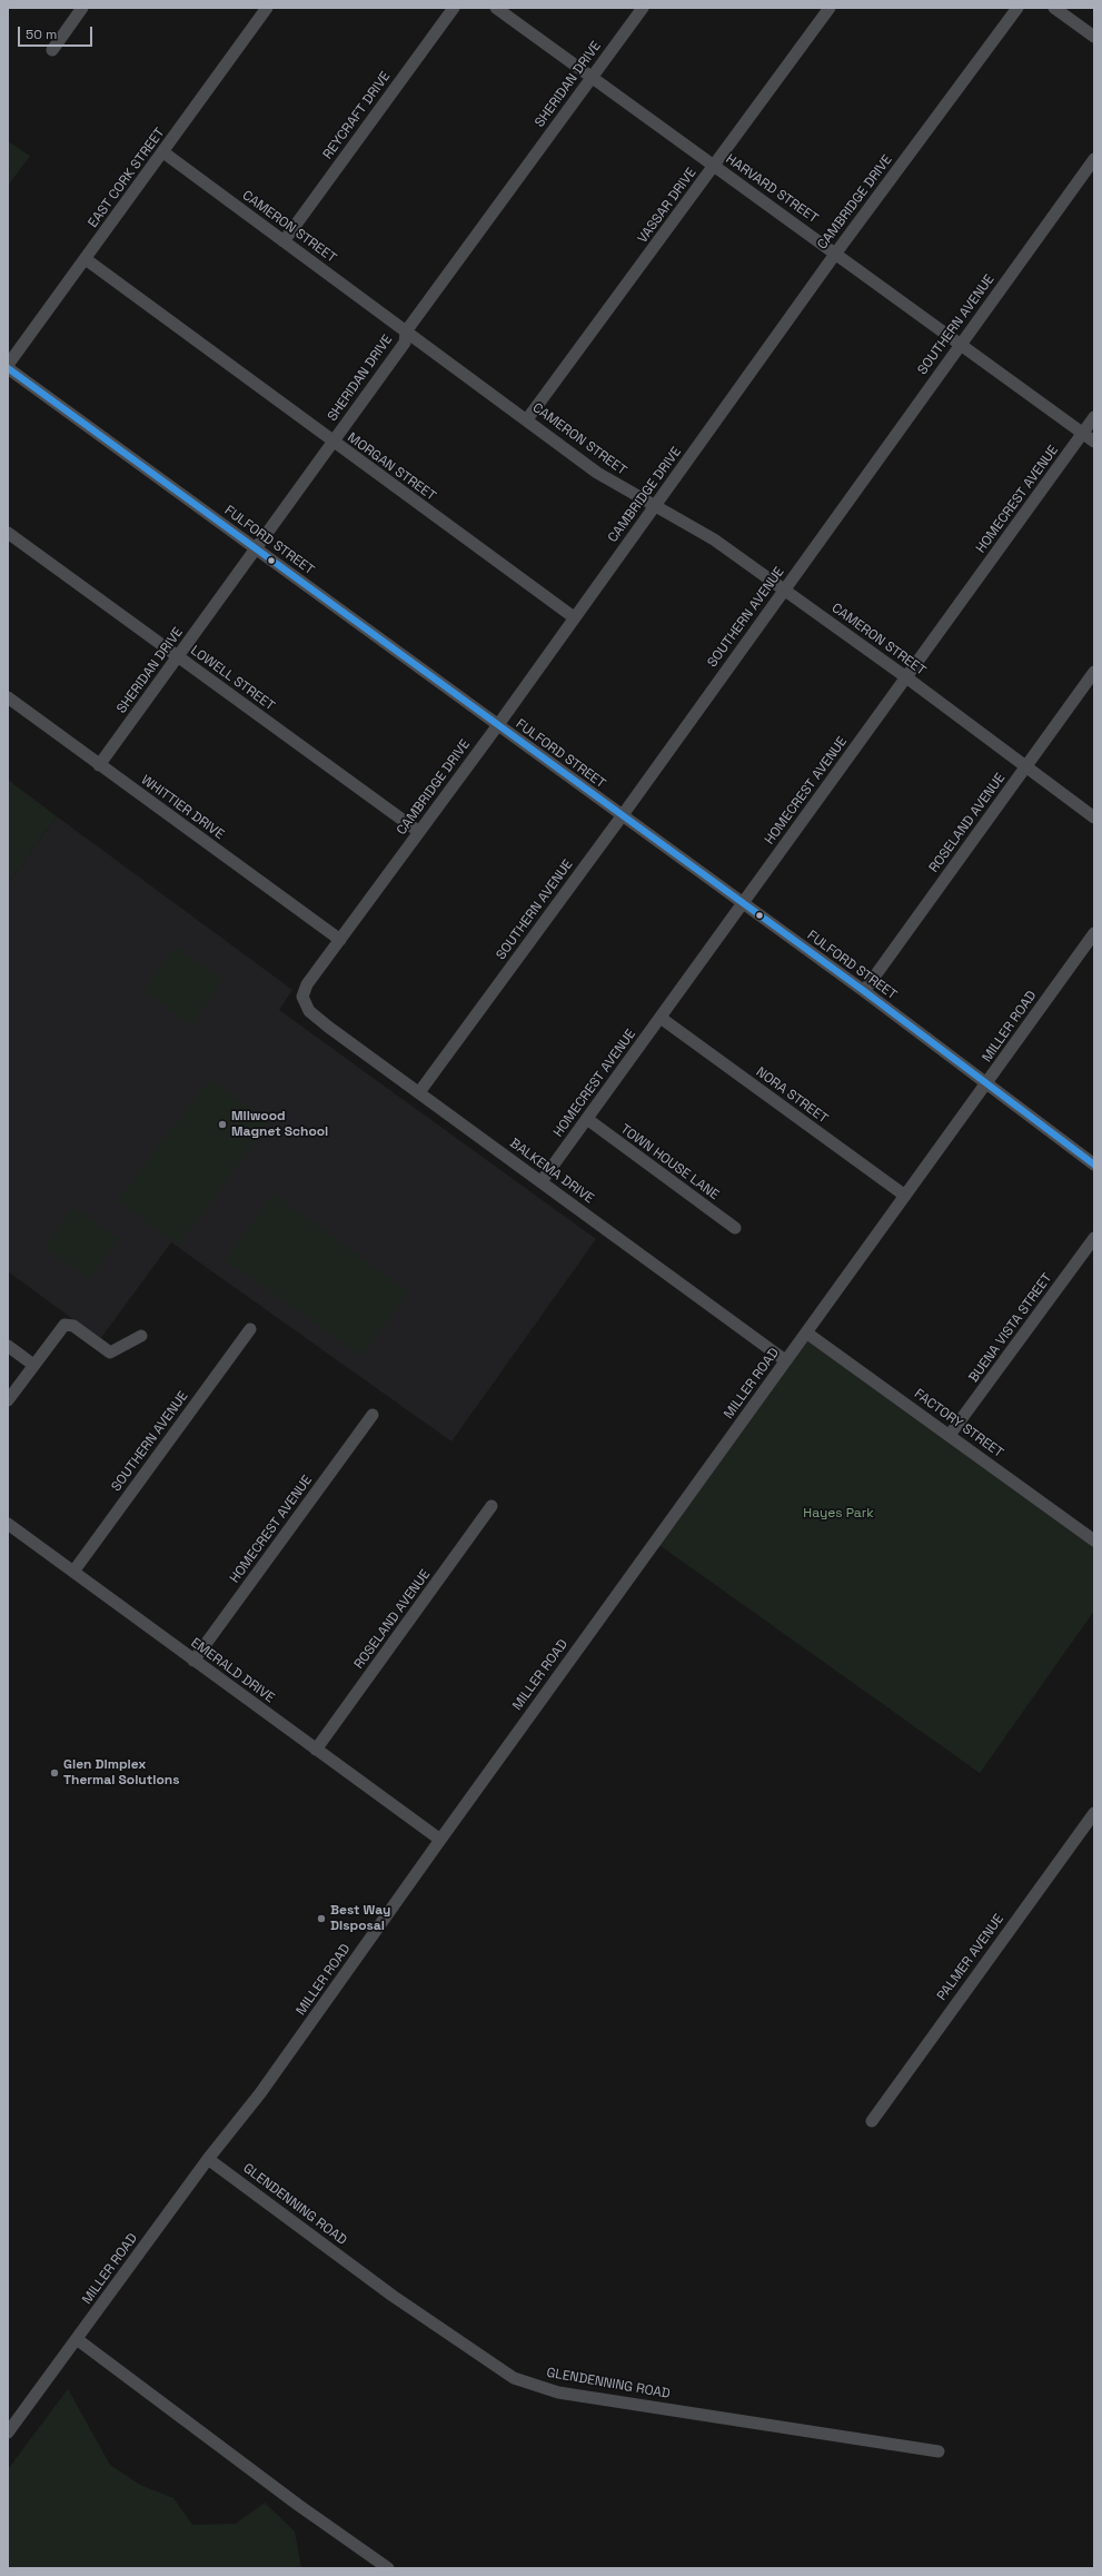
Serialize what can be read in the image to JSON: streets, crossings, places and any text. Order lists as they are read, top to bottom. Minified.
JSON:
{"streets":{"street":["SHERIDAN DRIVE","REYCRAFT DRIVE","EAST CORK STREET","HARVARD STREET","CAMBRIDGE DRIVE","VASSAR DRIVE","CAMERON STREET","SOUTHERN AVENUE","MORGAN STREET","HOMECREST AVENUE","FULFORD STREET","LOWELL STREET","WHITTIER DRIVE","ROSELAND AVENUE","MILLER ROAD","NORA STREET","TOWN HOUSE LANE","BALKEMA DRIVE","BUENA VISTA STREET","FACTORY STREET","EMERALD DRIVE","PALMER AVENUE","GLENDENNING ROAD"]},"crossings":[["SHERIDAN DRIVE","HARVARD STREET"],["SHERIDAN DRIVE","CAMERON STREET"],["SHERIDAN DRIVE","MORGAN STREET"],["SHERIDAN DRIVE","FULFORD STREET"],["SHERIDAN DRIVE","LOWELL STREET"],["SHERIDAN DRIVE","WHITTIER DRIVE"],["REYCRAFT DRIVE","CAMERON STREET"],["EAST CORK STREET","CAMERON STREET"],["EAST CORK STREET","MORGAN STREET"],["EAST CORK STREET","FULFORD STREET"],["HARVARD STREET","CAMBRIDGE DRIVE"],["HARVARD STREET","VASSAR DRIVE"],["HARVARD STREET","SOUTHERN AVENUE"],["HARVARD STREET","HOMECREST AVENUE"],["CAMBRIDGE DRIVE","CAMERON STREET"],["CAMBRIDGE DRIVE","MORGAN STREET"],["CAMBRIDGE DRIVE","FULFORD STREET"],["CAMBRIDGE DRIVE","LOWELL STREET"],["CAMBRIDGE DRIVE","WHITTIER DRIVE"],["CAMBRIDGE DRIVE","BALKEMA DRIVE"],["VASSAR DRIVE","CAMERON STREET"],["CAMERON STREET","SOUTHERN AVENUE"],["CAMERON STREET","HOMECREST AVENUE"],["CAMERON STREET","ROSELAND AVENUE"],["SOUTHERN AVENUE","FULFORD STREET"],["SOUTHERN AVENUE","BALKEMA DRIVE"],["SOUTHERN AVENUE","EMERALD DRIVE"],["HOMECREST AVENUE","FULFORD STREET"],["HOMECREST AVENUE","NORA STREET"],["HOMECREST AVENUE","TOWN HOUSE LANE"],["HOMECREST AVENUE","BALKEMA DRIVE"],["HOMECREST AVENUE","EMERALD DRIVE"],["FULFORD STREET","ROSELAND AVENUE"],["FULFORD STREET","MILLER ROAD"],["ROSELAND AVENUE","EMERALD DRIVE"],["MILLER ROAD","NORA STREET"],["MILLER ROAD","BALKEMA DRIVE"],["MILLER ROAD","FACTORY STREET"],["MILLER ROAD","EMERALD DRIVE"],["MILLER ROAD","GLENDENNING ROAD"],["BUENA VISTA STREET","FACTORY STREET"]],"parks":["Hayes Park"],"places":["Milwood Magnet School","Glen Dimplex Thermal Solutions","Best Way Disposal"],"scale_bar":"50 m"}
